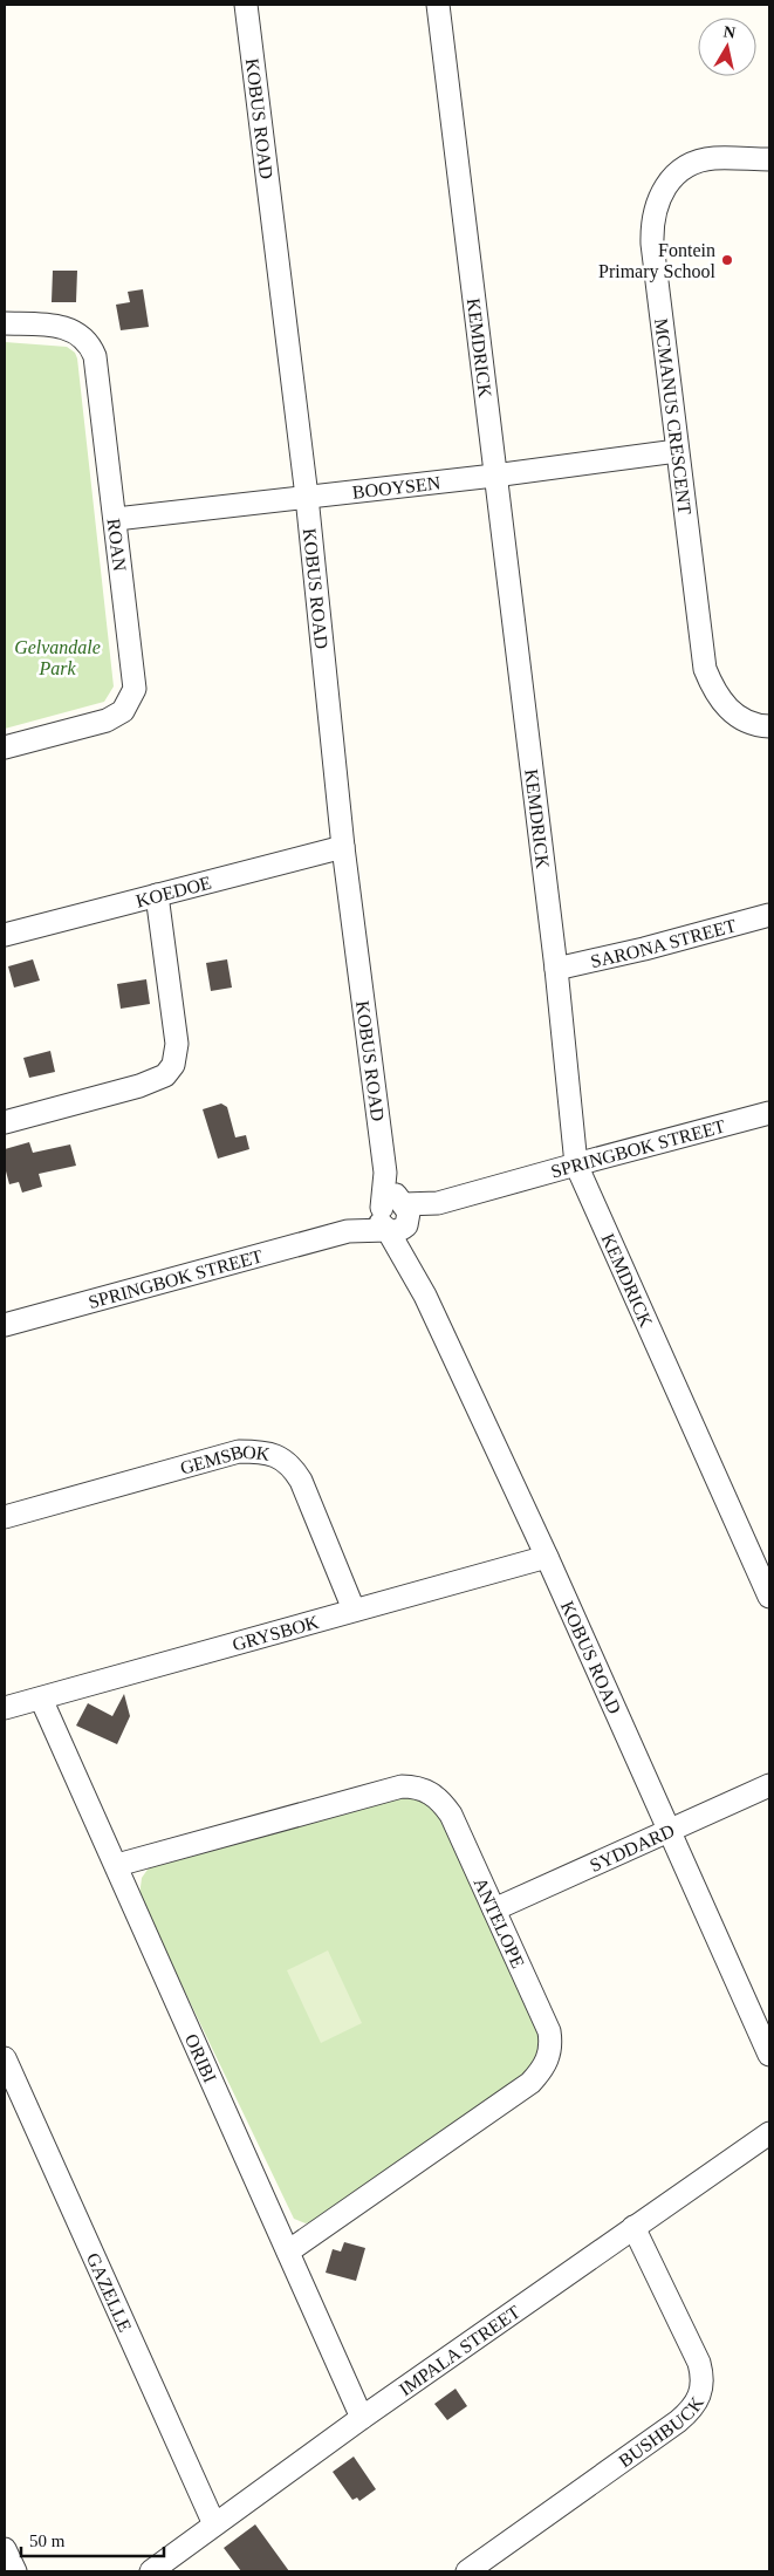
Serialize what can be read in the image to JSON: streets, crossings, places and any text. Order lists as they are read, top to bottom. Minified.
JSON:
{"streets":{"street":["KOBUS ROAD","KEMDRICK","MCMANUS CRESCENT","BOOYSEN","ROAN","KOEDOE","SARONA STREET","SPRINGBOK STREET","GEMSBOK","GRYSBOK","SYDDARD","ANTELOPE","ORIBI","GAZELLE","IMPALA STREET","BUSHBUCK"]},"crossings":[["KOBUS ROAD","BOOYSEN"],["KOBUS ROAD","KOEDOE"],["KOBUS ROAD","SPRINGBOK STREET"],["KOBUS ROAD","GRYSBOK"],["KOBUS ROAD","SYDDARD"],["KEMDRICK","BOOYSEN"],["KEMDRICK","SARONA STREET"],["KEMDRICK","SPRINGBOK STREET"],["MCMANUS CRESCENT","BOOYSEN"],["BOOYSEN","ROAN"],["GEMSBOK","GRYSBOK"],["GRYSBOK","ORIBI"],["SYDDARD","ANTELOPE"],["ANTELOPE","ORIBI"],["ORIBI","IMPALA STREET"],["GAZELLE","IMPALA STREET"],["IMPALA STREET","BUSHBUCK"]],"parks":["Gelvandale Park"],"places":["Fontein Primary School"],"scale_bar":"50 m","north":"top"}
